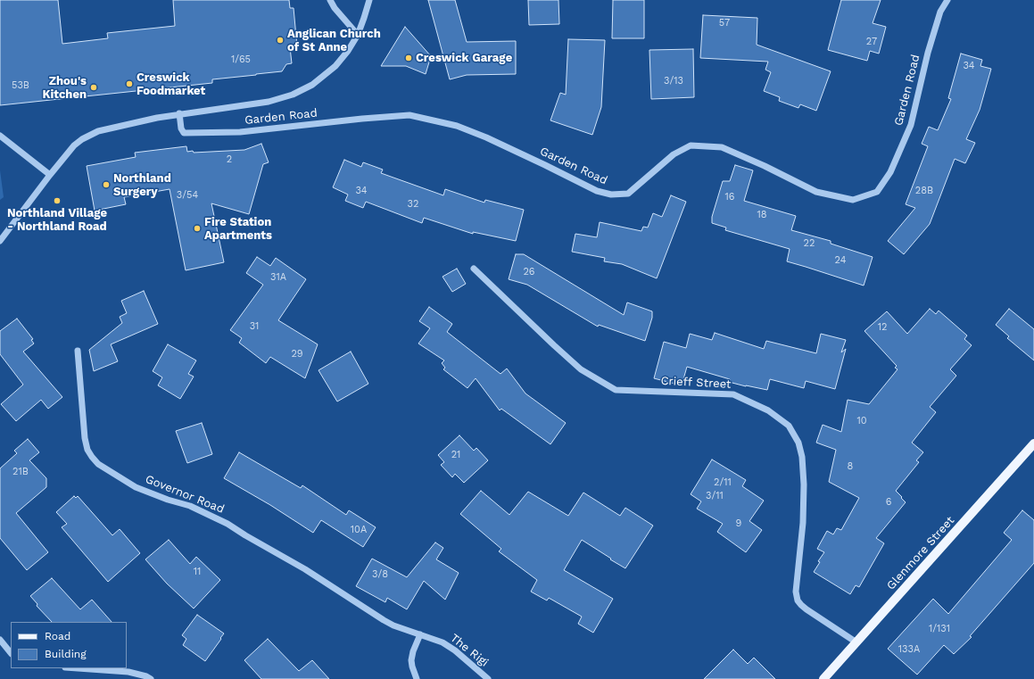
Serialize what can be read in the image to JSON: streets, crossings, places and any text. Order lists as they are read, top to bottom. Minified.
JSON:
{"streets":{"main road":["Glenmore Street"],"street":["Garden Road","Crieff Street","Governor Road","The Rigi"]},"crossings":[["Crieff Street","Glenmore Street"],["Governor Road","The Rigi"]],"places":["Anglican Church of St Anne","Creswick Garage","Creswick Foodmarket","Zhou's Kitchen","Northland Surgery","Northland Village - Northland Road","Fire Station Apartments"],"house_numbers":["57","27","1/65","34","3/13","53B","2","34","28B","3/54","16","32","18","22","24","26","31A","31","12","29","10","21","8","21B","2/11","3/11","6","9","10A","11","3/8","1/131","133A"],"legend":["Road","Building"]}
